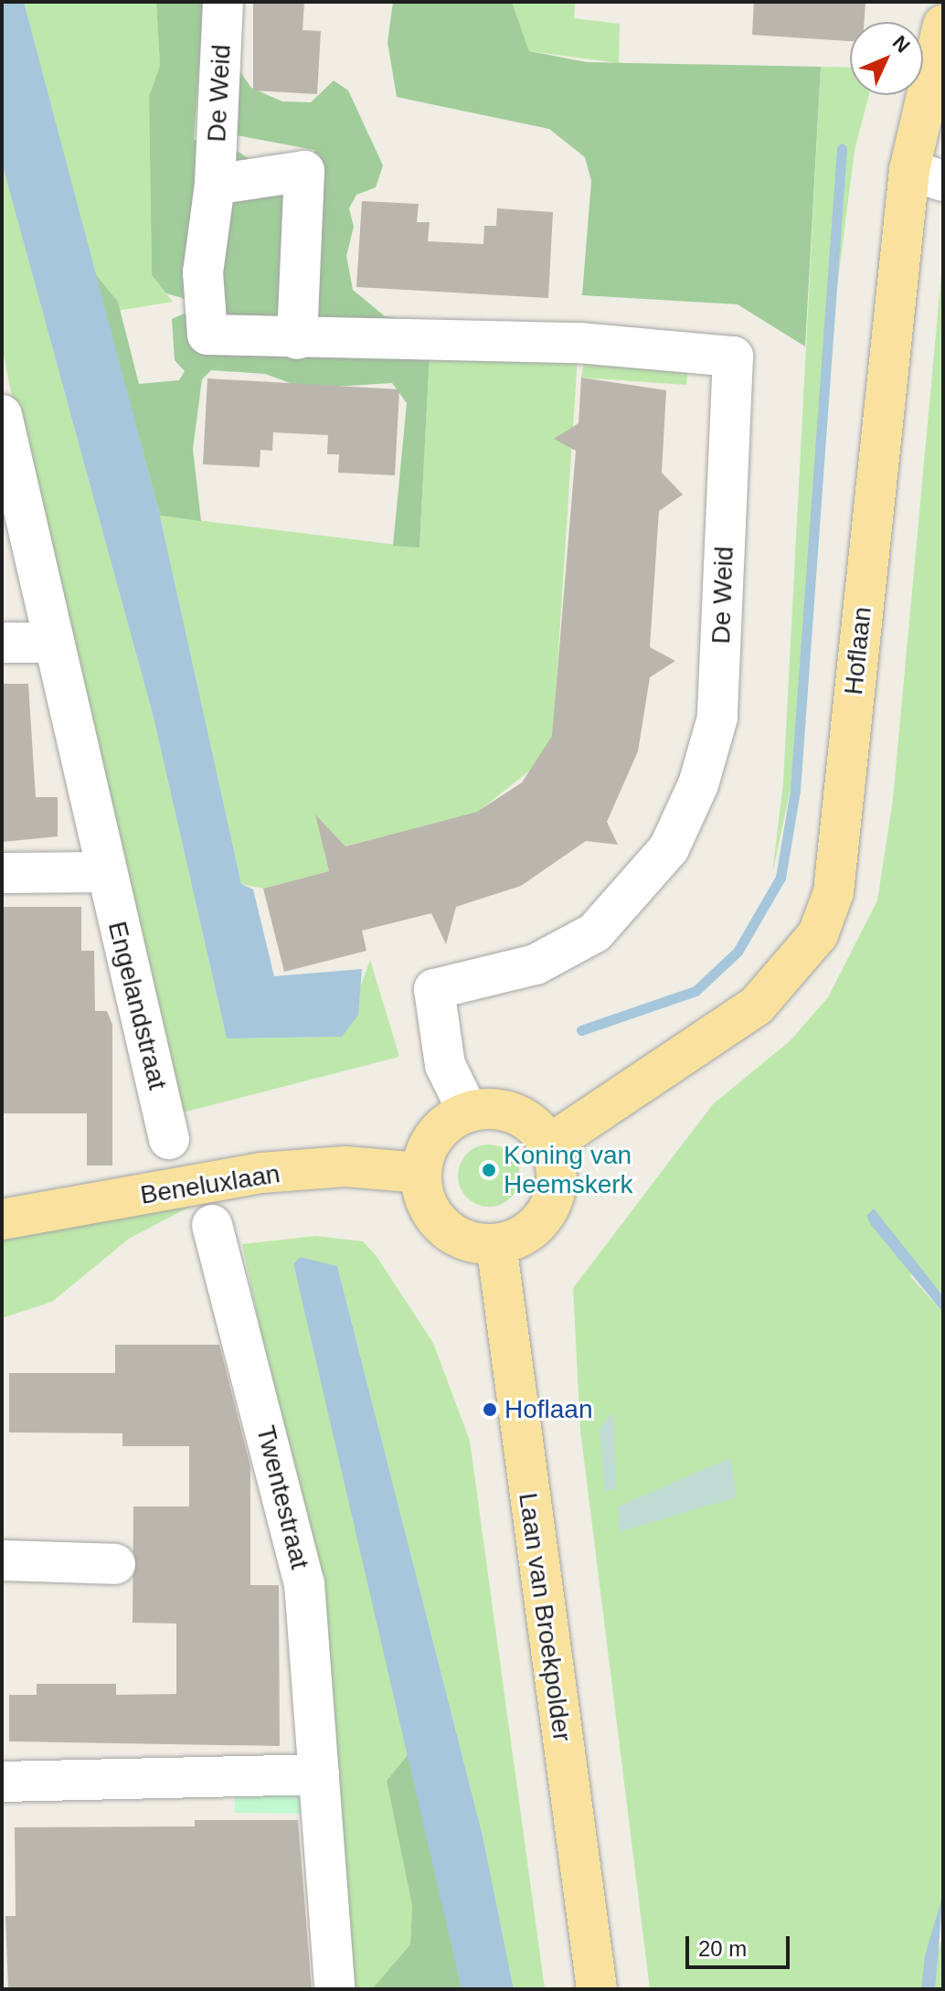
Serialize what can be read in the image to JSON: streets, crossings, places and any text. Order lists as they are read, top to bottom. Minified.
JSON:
{"streets":{"main road":["Hoflaan","Beneluxlaan","Laan van Broekpolder"],"street":["De Weid","Engelandstraat","Twentestraat"]},"crossings":[["De Weid","Hoflaan"],["De Weid","Beneluxlaan"],["De Weid","Laan van Broekpolder"],["Hoflaan","Beneluxlaan"],["Hoflaan","Laan van Broekpolder"],["Beneluxlaan","Laan van Broekpolder"]],"places":["Koning van Heemskerk","Hoflaan"],"scale_bar":"20 m","north":"top right"}
